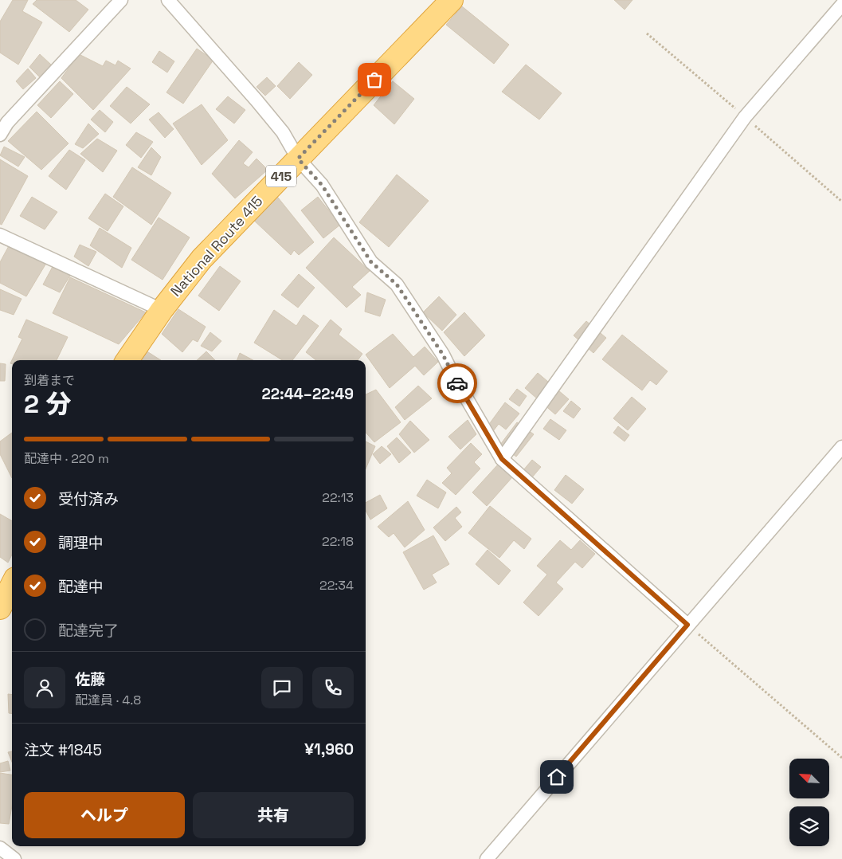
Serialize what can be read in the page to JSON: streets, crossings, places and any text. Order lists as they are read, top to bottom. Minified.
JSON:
{"streets":{"highway":["415","National Route 415"]},"north":"top left","page":{"heading":["2 分","到着まで","22:44–22:49"],"panel":["佐藤","配達員 · 4.8","注文 #1845","¥1,960"],"bar":"配達中 · 220 m","list":[["受付済み","22:13"],["調理中","22:18"],["配達中","22:34"],"配達完了"],"buttons":["ヘルプ","共有"]}}
